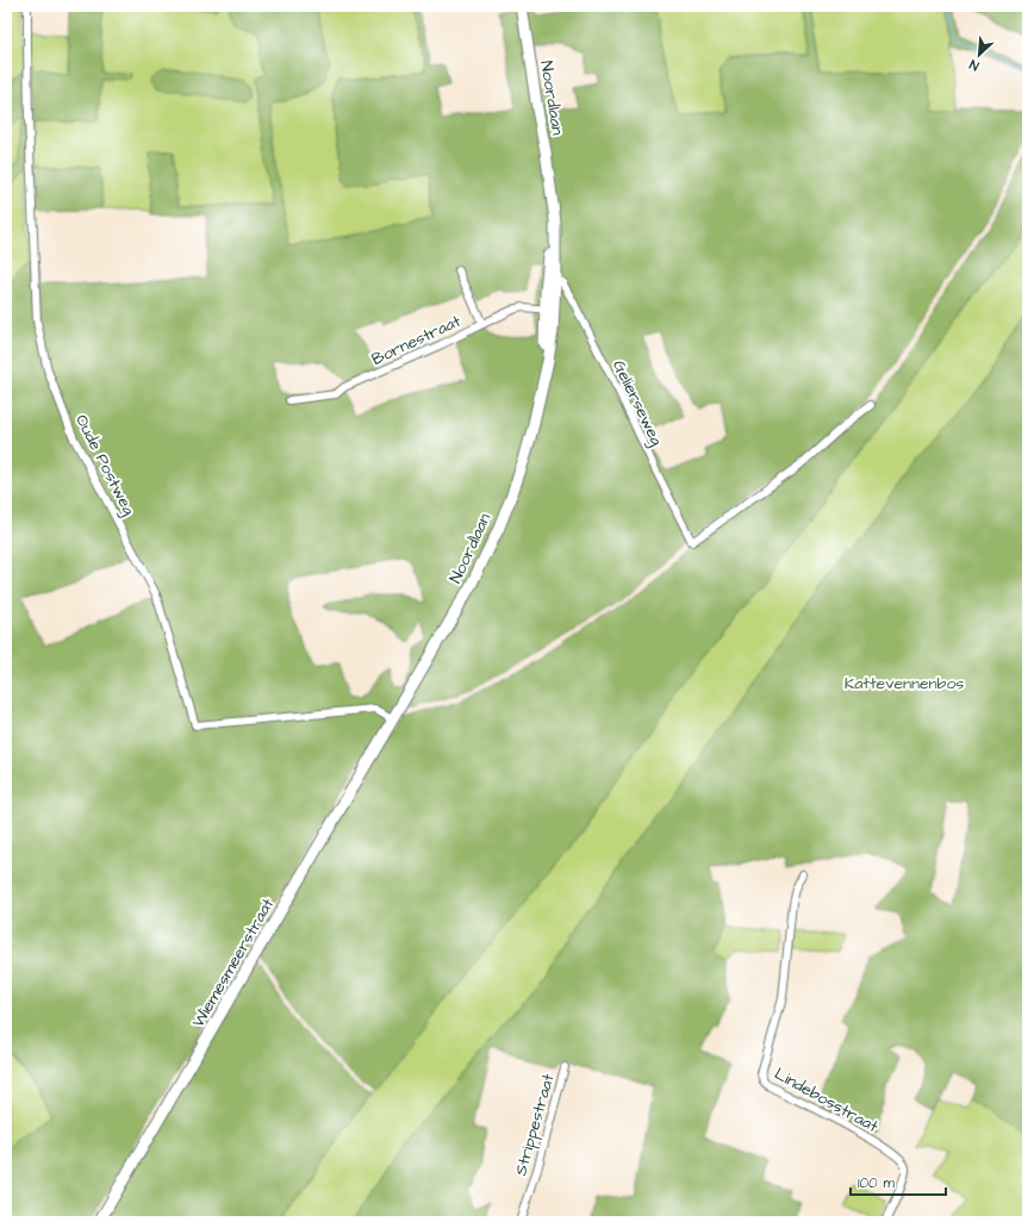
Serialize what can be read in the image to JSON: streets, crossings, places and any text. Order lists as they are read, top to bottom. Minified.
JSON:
{"streets":{"main road":["Noordlaan","Wiemesmeerstraat"],"street":["Bornestraat","Gelierseweg","Oude Postweg","Lindebosstraat","Strippestraat"]},"crossings":[["Noordlaan","Bornestraat"],["Noordlaan","Gelierseweg"],["Noordlaan","Oude Postweg"],["Noordlaan","Wiemesmeerstraat"],["Oude Postweg","Wiemesmeerstraat"]],"parks":["Kattevennenbos"],"scale_bar":"100 m","north":"bottom left"}
